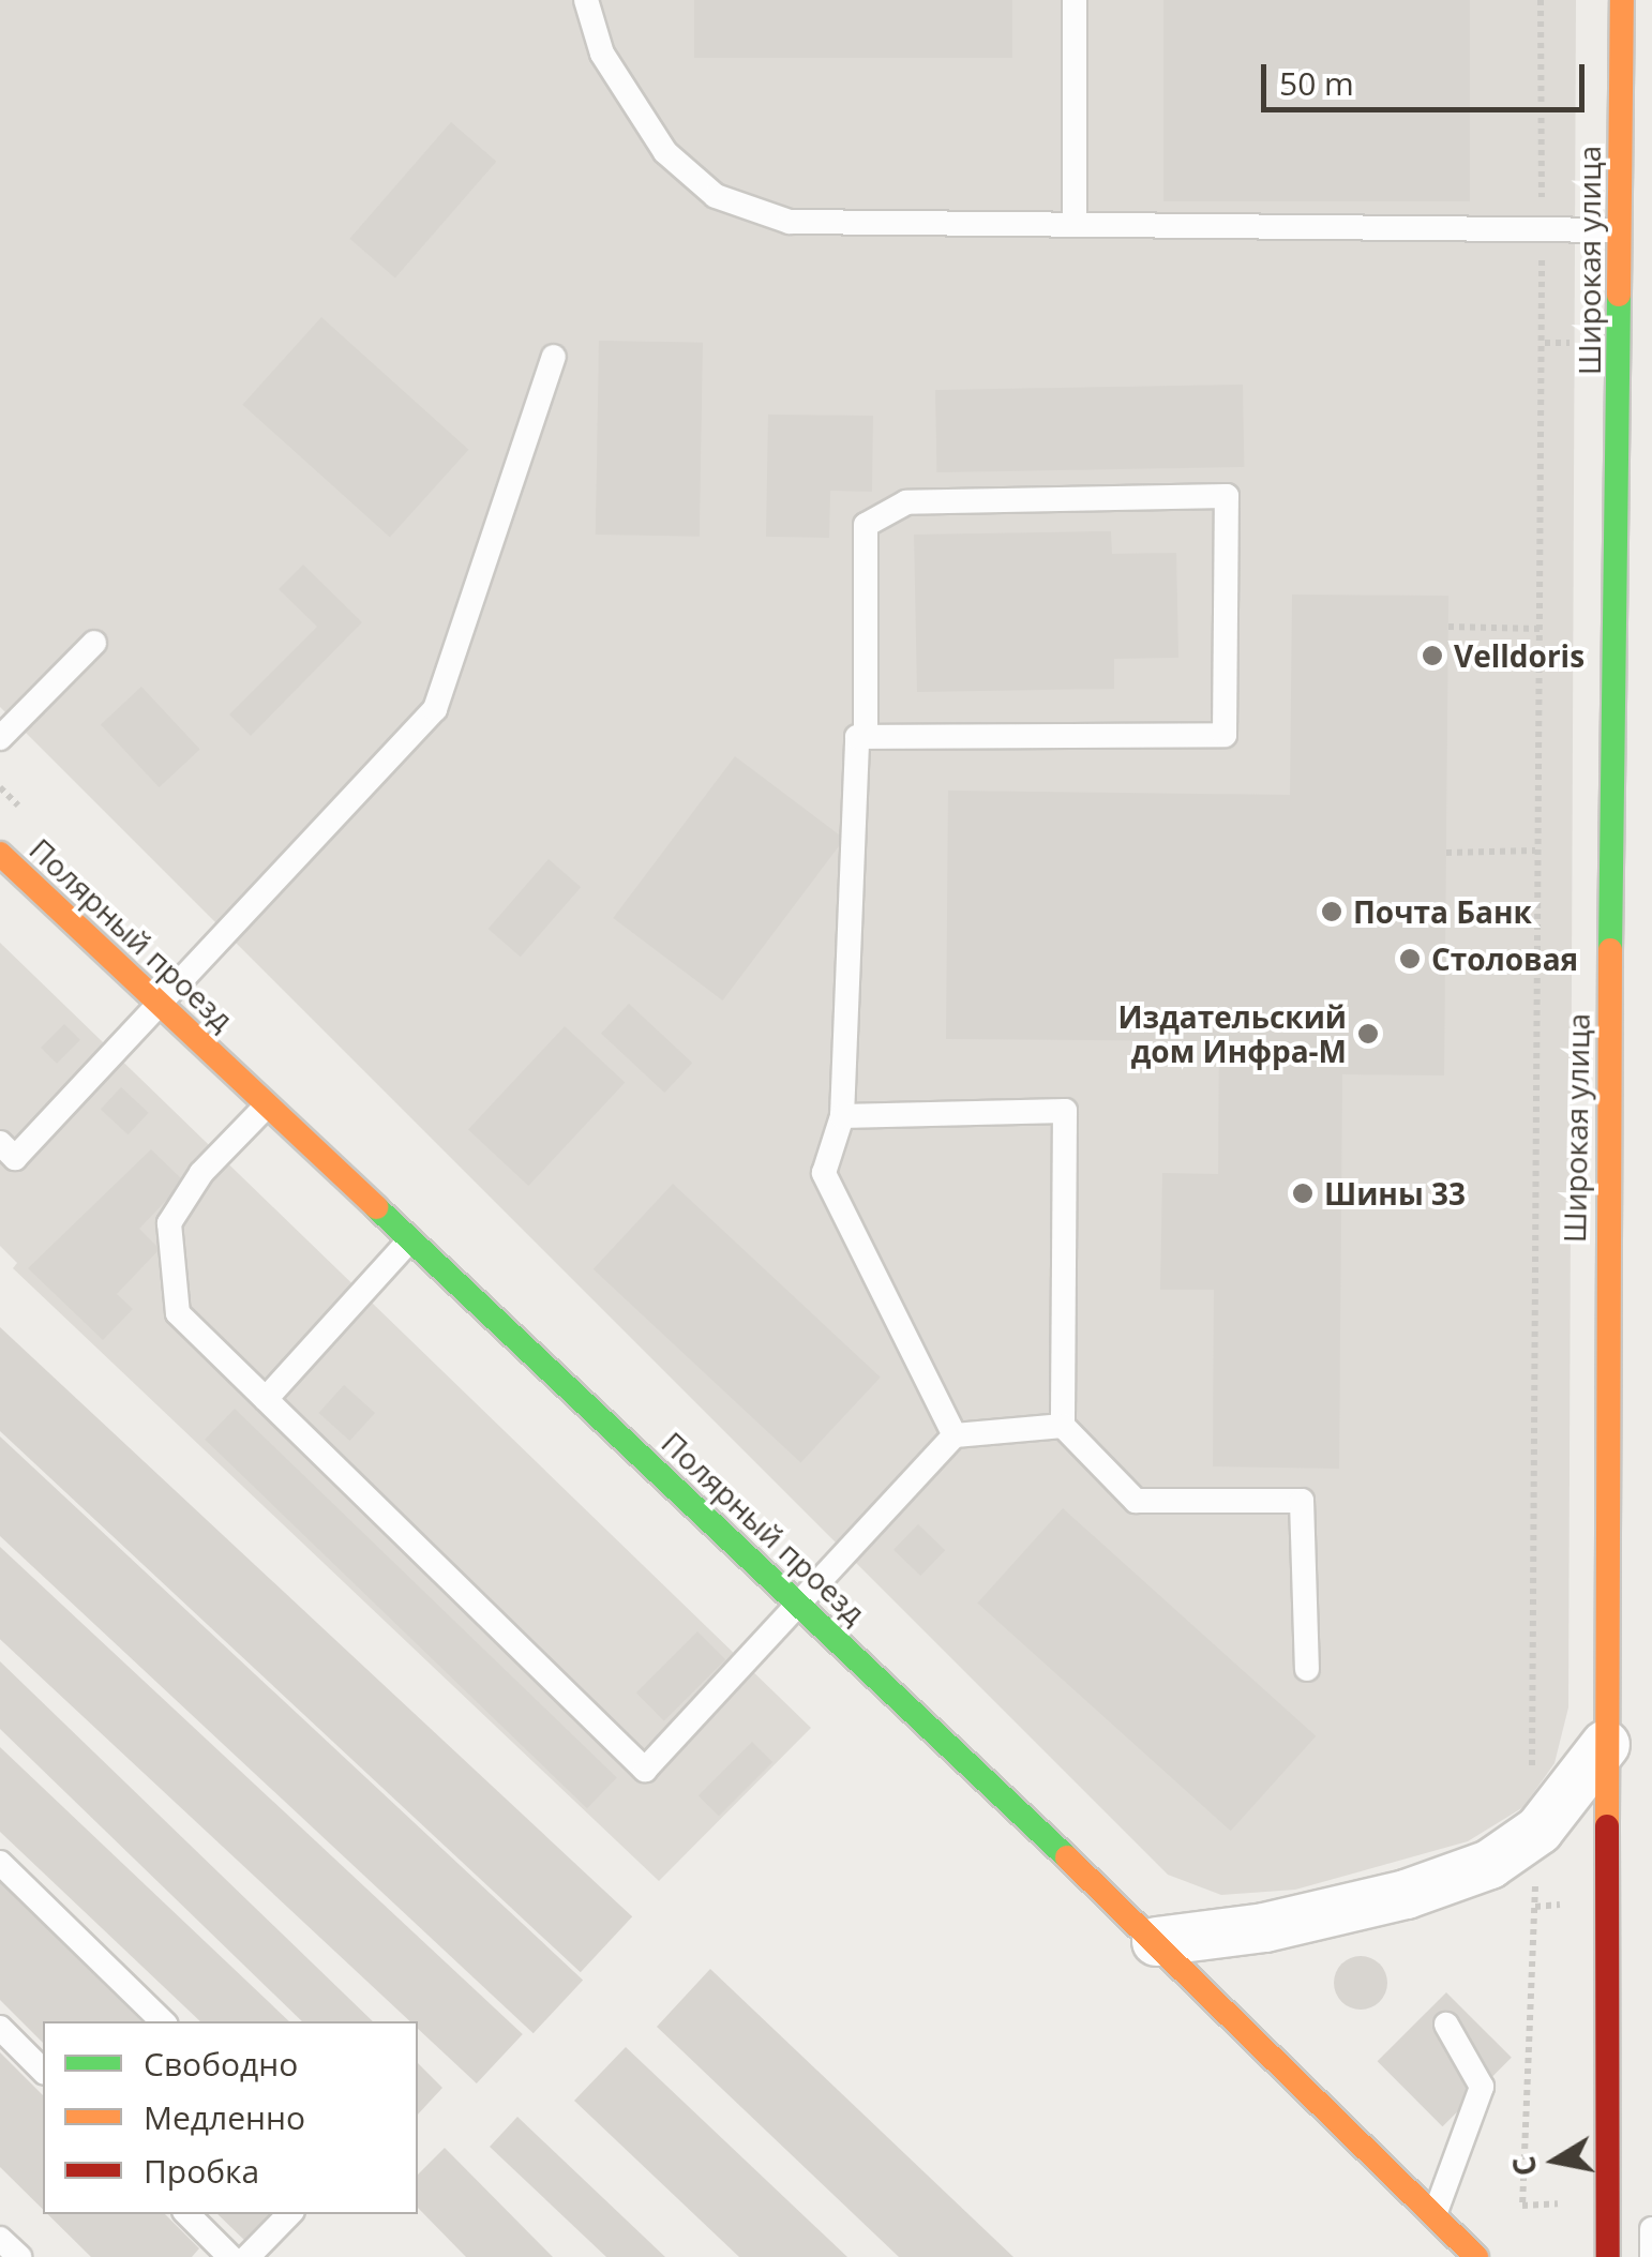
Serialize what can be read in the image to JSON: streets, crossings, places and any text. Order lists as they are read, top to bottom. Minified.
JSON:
{"streets":{"main road":["Широкая улица","Полярный проезд"]},"places":["Velldoris","Почта Банк","Столовая","Издательский дом Инфра-М","Шины 33"],"legend":["Свободно","Медленно","Пробка"],"scale_bar":"50 m","north":"left"}
